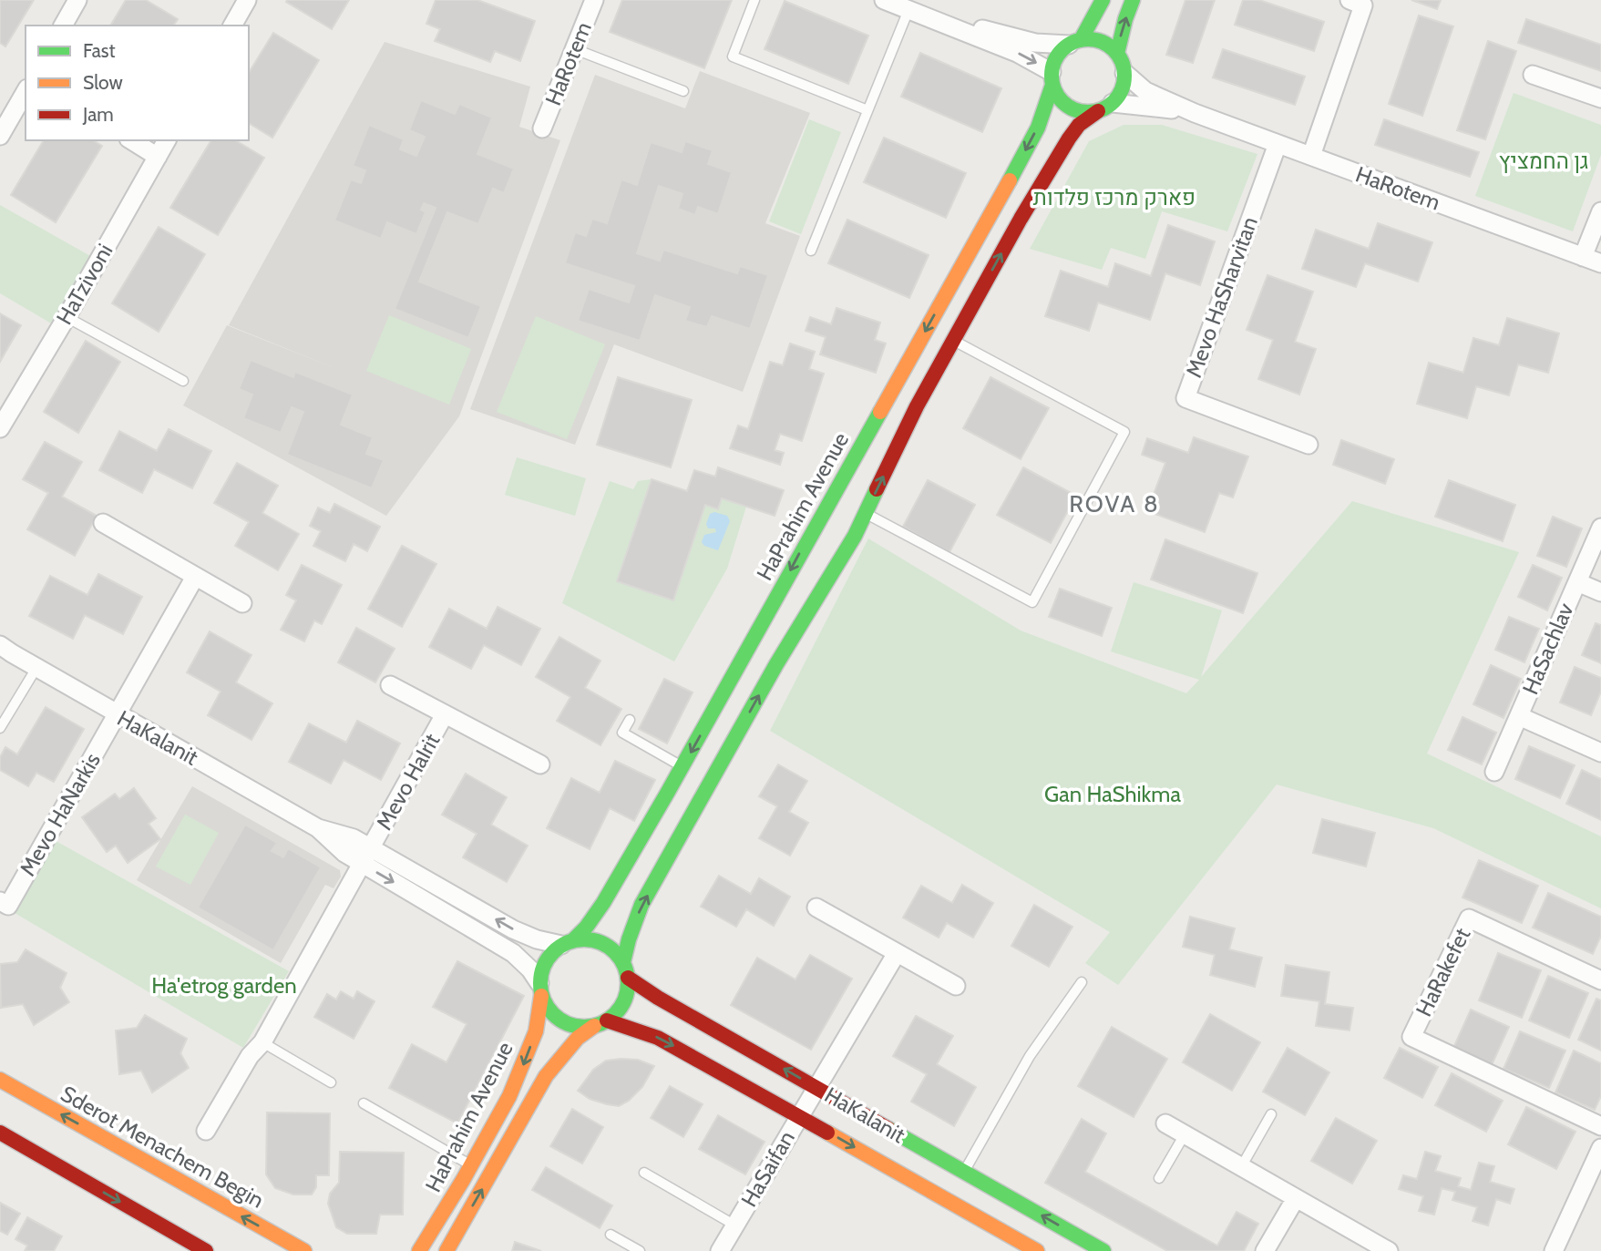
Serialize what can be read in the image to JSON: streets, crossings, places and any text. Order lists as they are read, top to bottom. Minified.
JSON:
{"streets":{"street":["HaRotem","HaTzivoni","Mevo HaSharvitan","HaPrahim Avenue","HaSachlav","HaKalanit","Mevo HaIrit","Mevo HaNarkis","HaRakefet","Sderot Menachem Begin","HaSaifan"]},"crossings":[["HaRotem","Mevo HaSharvitan"],["HaRotem","HaPrahim Avenue"],["HaPrahim Avenue","HaKalanit"],["HaKalanit","Mevo HaIrit"],["HaKalanit","Mevo HaNarkis"],["HaKalanit","HaSaifan"]],"districts":["ROVA 8"],"parks":["גן החמציץ","פארק מרכז פלדות","Gan HaShikma","Ha'etrog garden"],"legend":["Fast","Slow","Jam"]}
